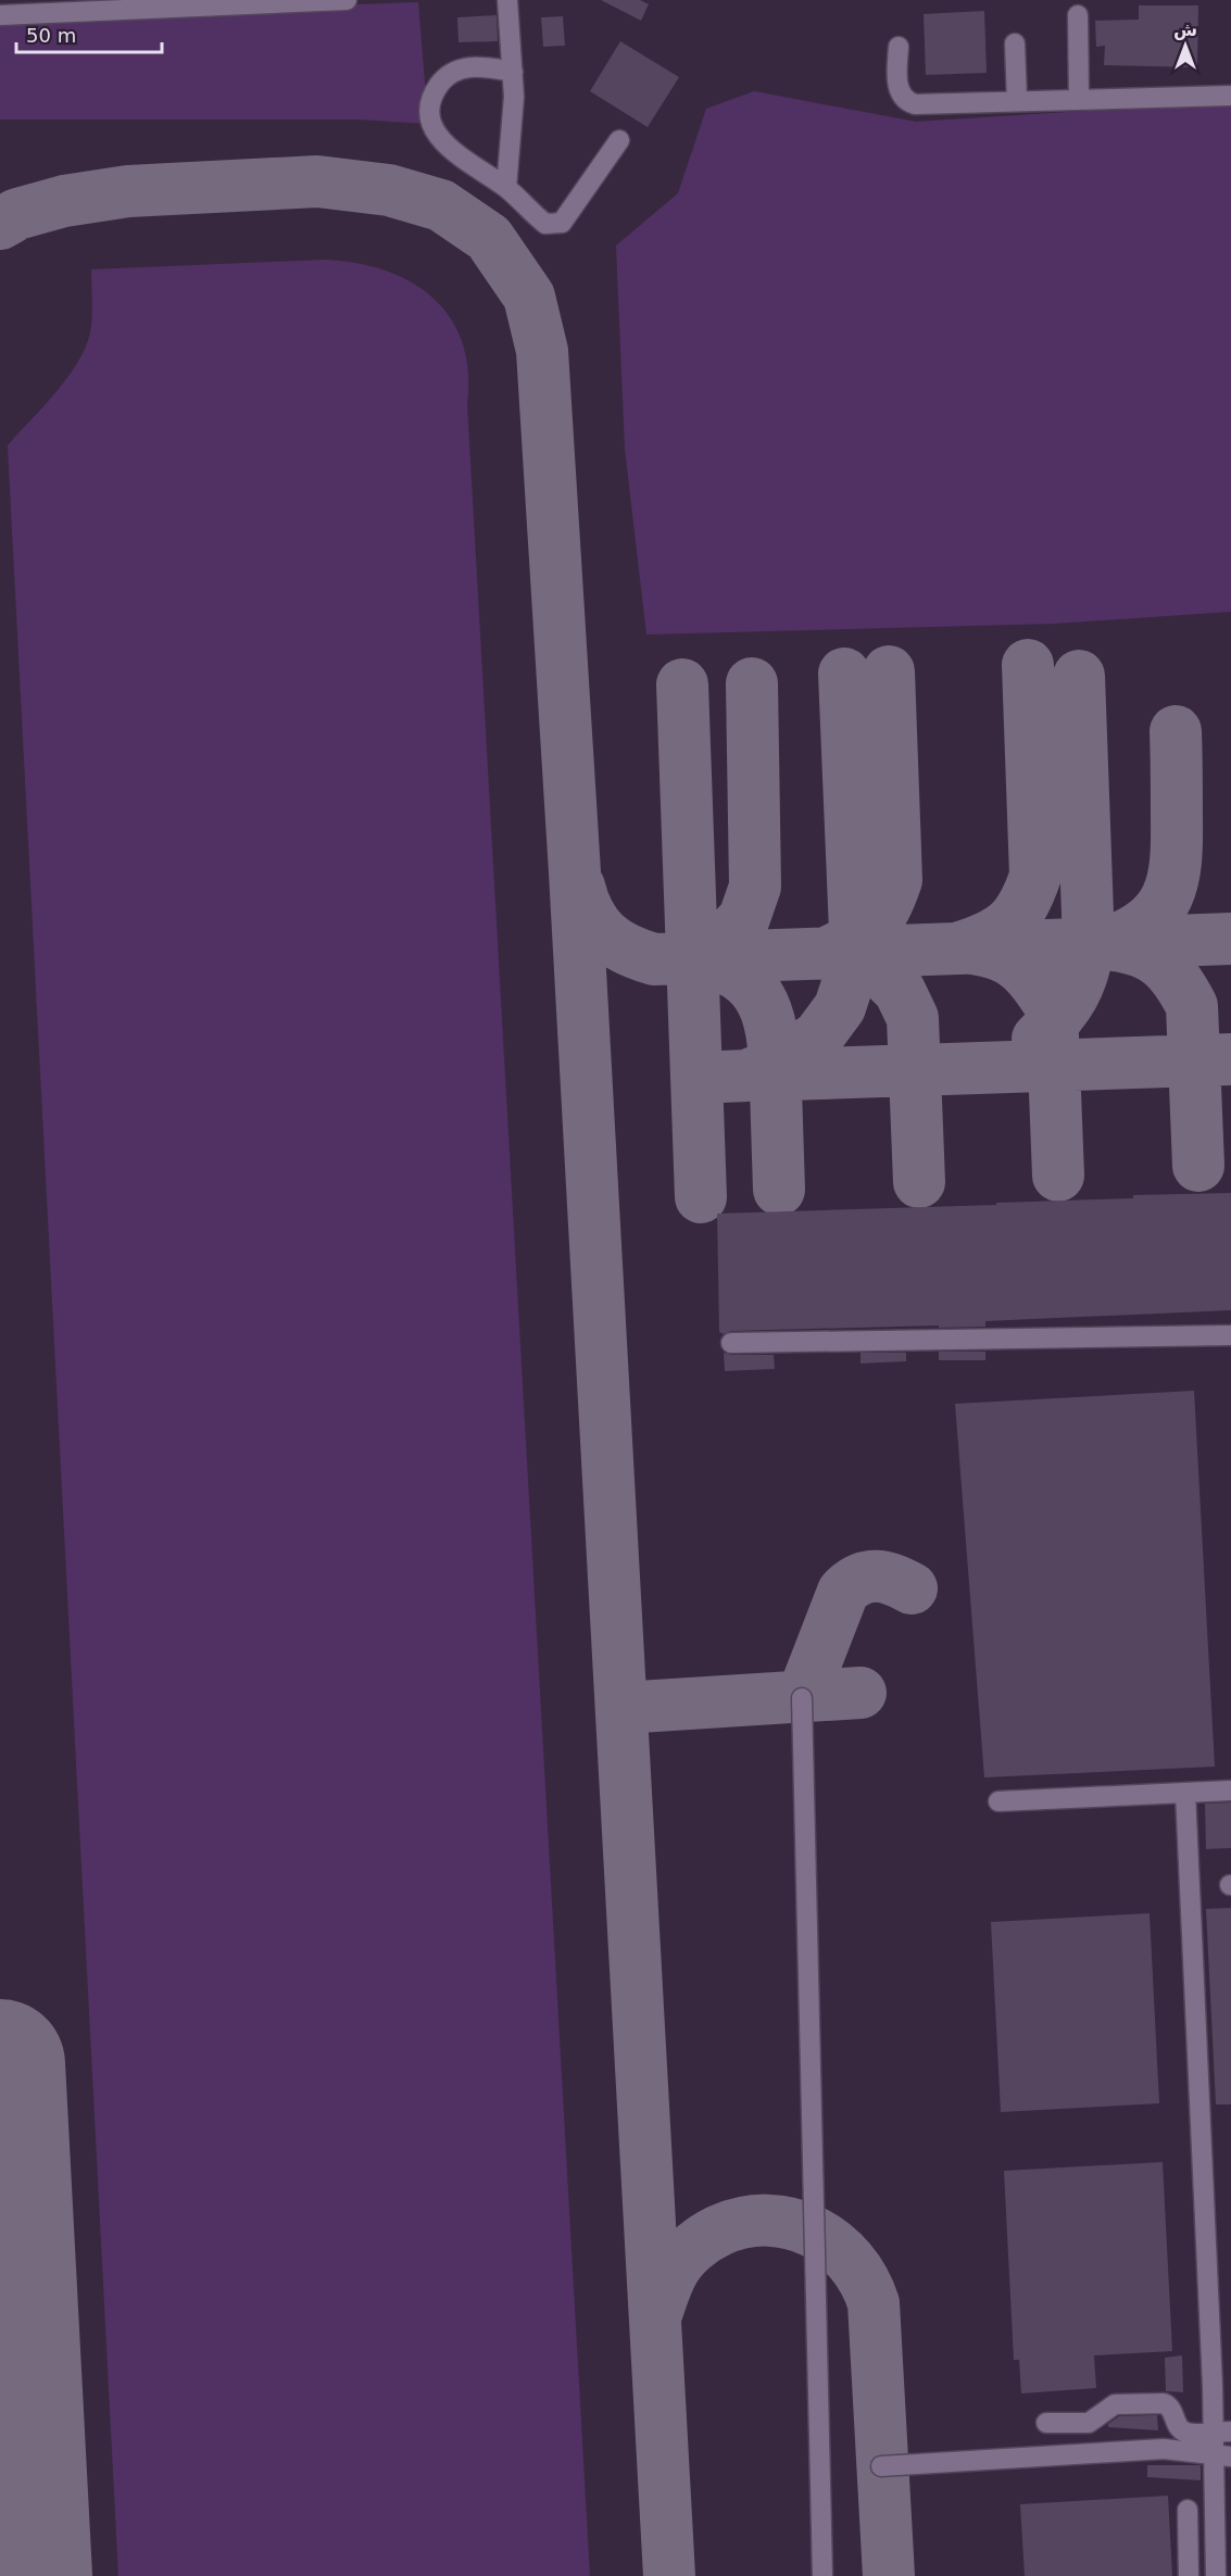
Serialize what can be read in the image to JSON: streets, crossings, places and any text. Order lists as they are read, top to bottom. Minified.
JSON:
{"scale_bar":"50 m","north":"top"}
